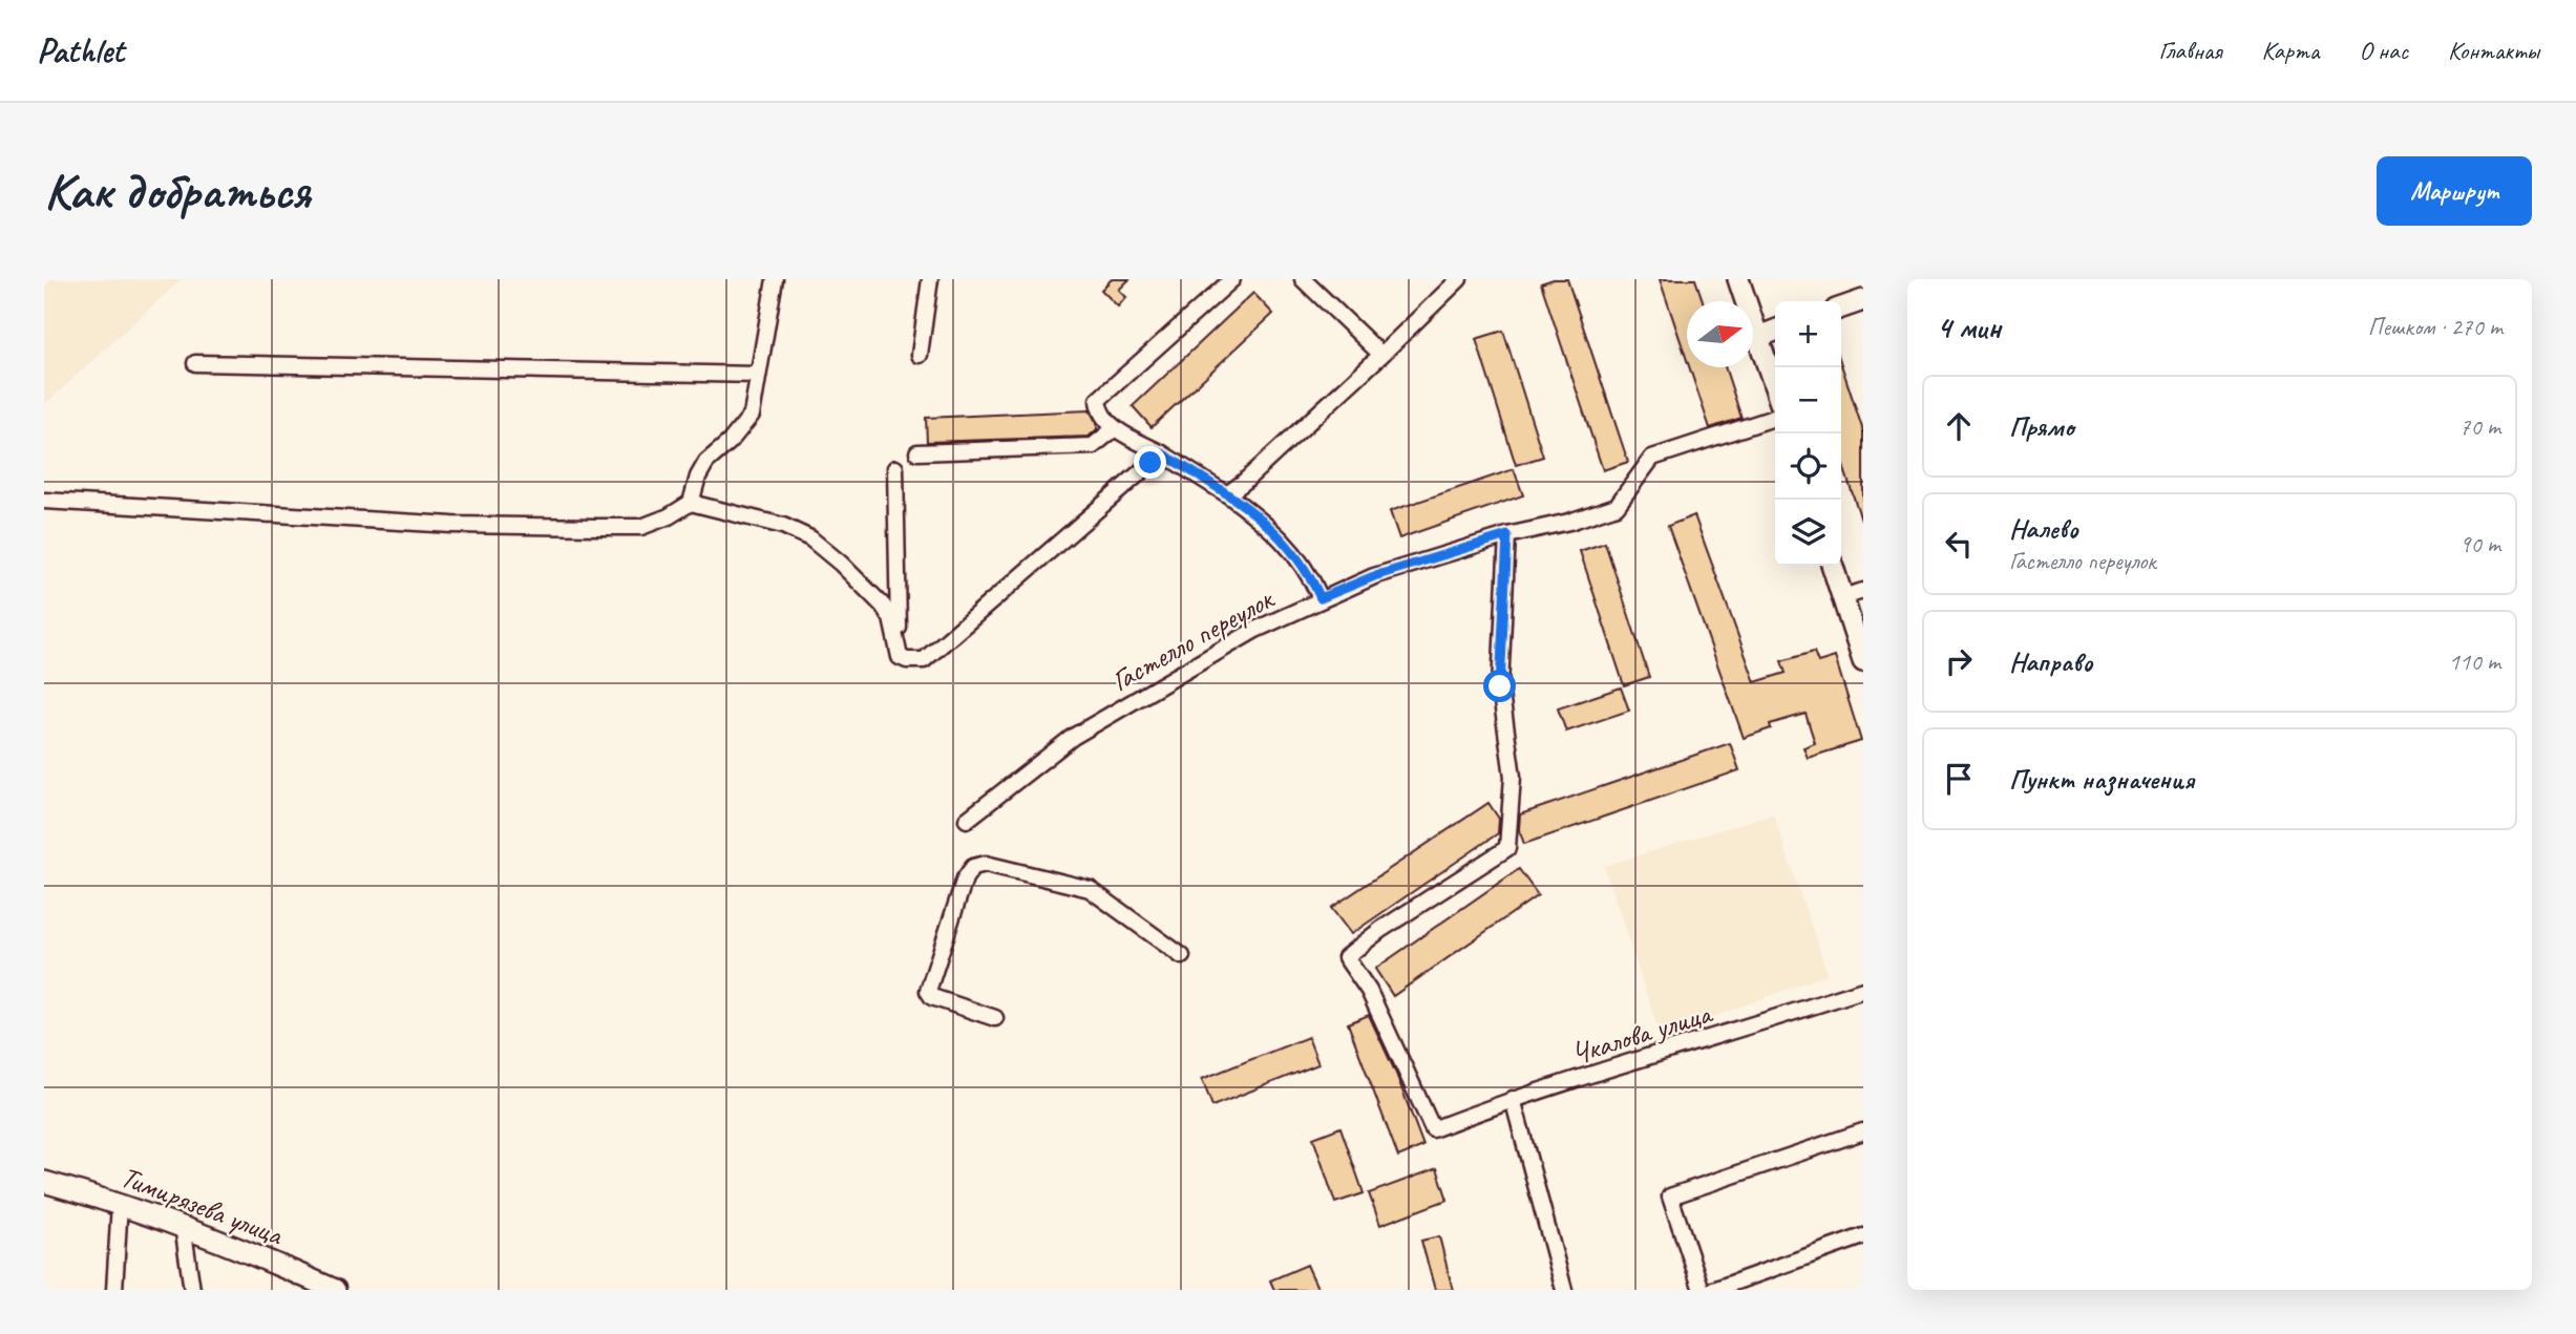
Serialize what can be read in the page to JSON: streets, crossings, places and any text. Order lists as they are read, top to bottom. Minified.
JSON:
{"streets":{"street":["Гастелло переулок","Чкалова улица","Тимирязева улица"]},"crossings":[["Гастелло переулок","Чкалова улица"]],"north":"right","page":{"header":"Pathlet","nav":["Главная","Карта","О нас","Контакты"],"buttons":"Маршрут","title":"Как добраться","heading":["4 мин","Пешком · 270 m"],"map_buttons":["+","−"],"list":[["Прямо","70 m"],["Налево","Гастелло переулок","90 m"],["Направо","110 m"],"Пункт назначения"]}}
